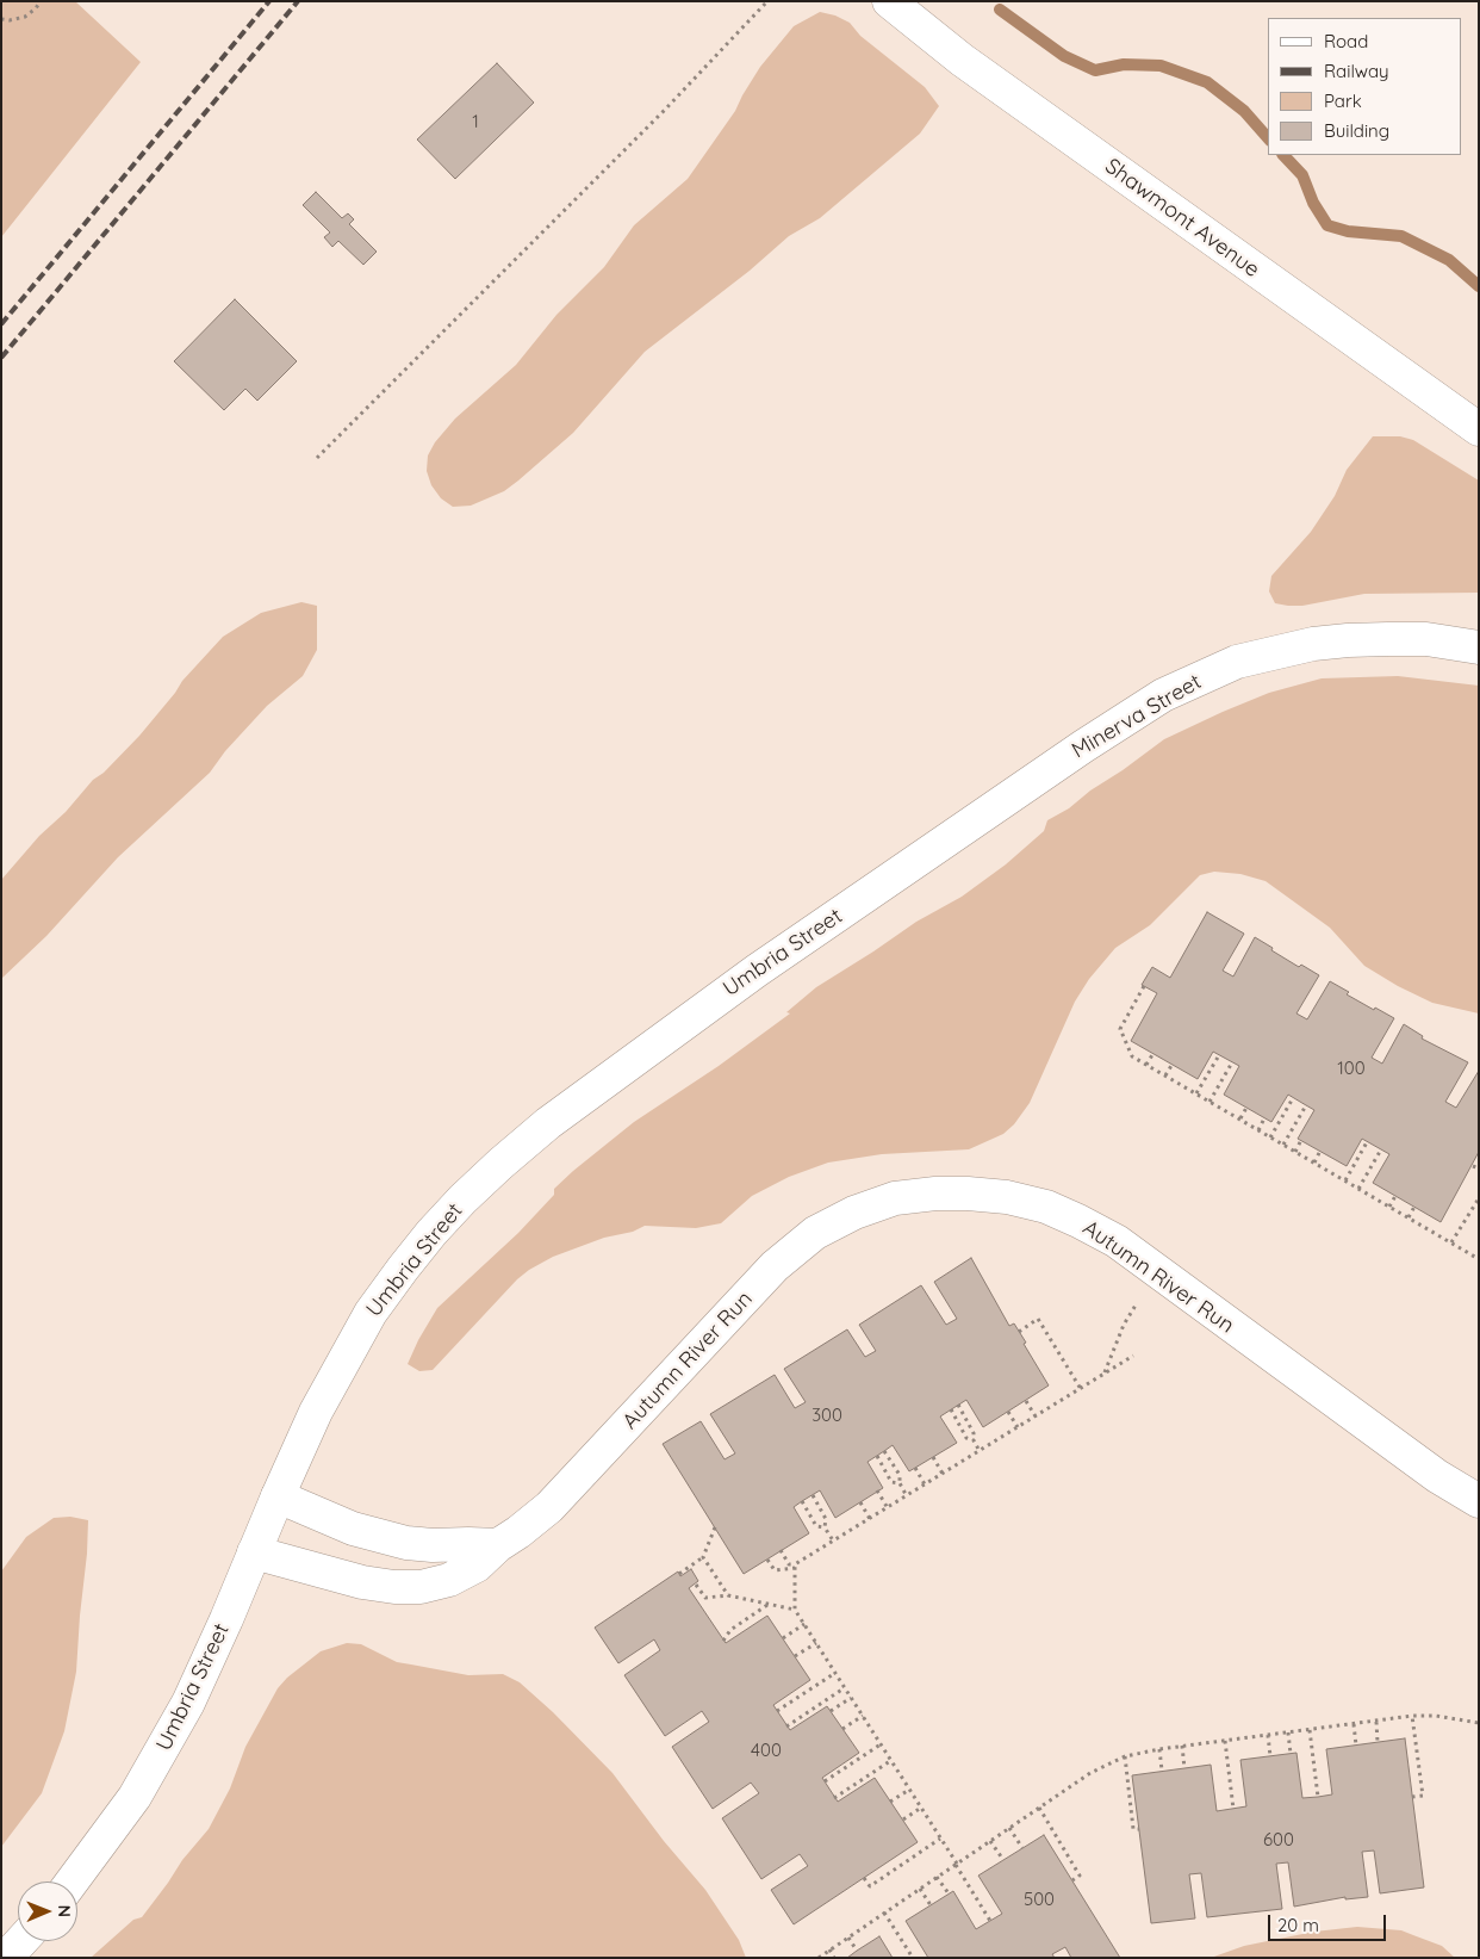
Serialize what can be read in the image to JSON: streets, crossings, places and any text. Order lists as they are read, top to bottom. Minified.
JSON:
{"streets":{"main road":["Shawmont Avenue","Minerva Street","Umbria Street","Autumn River Run"]},"crossings":[["Minerva Street","Umbria Street"],["Umbria Street","Autumn River Run"]],"house_numbers":["1","100","300","400","600","500"],"legend":["Road","Railway","Park","Building"],"scale_bar":"20 m","north":"right"}
